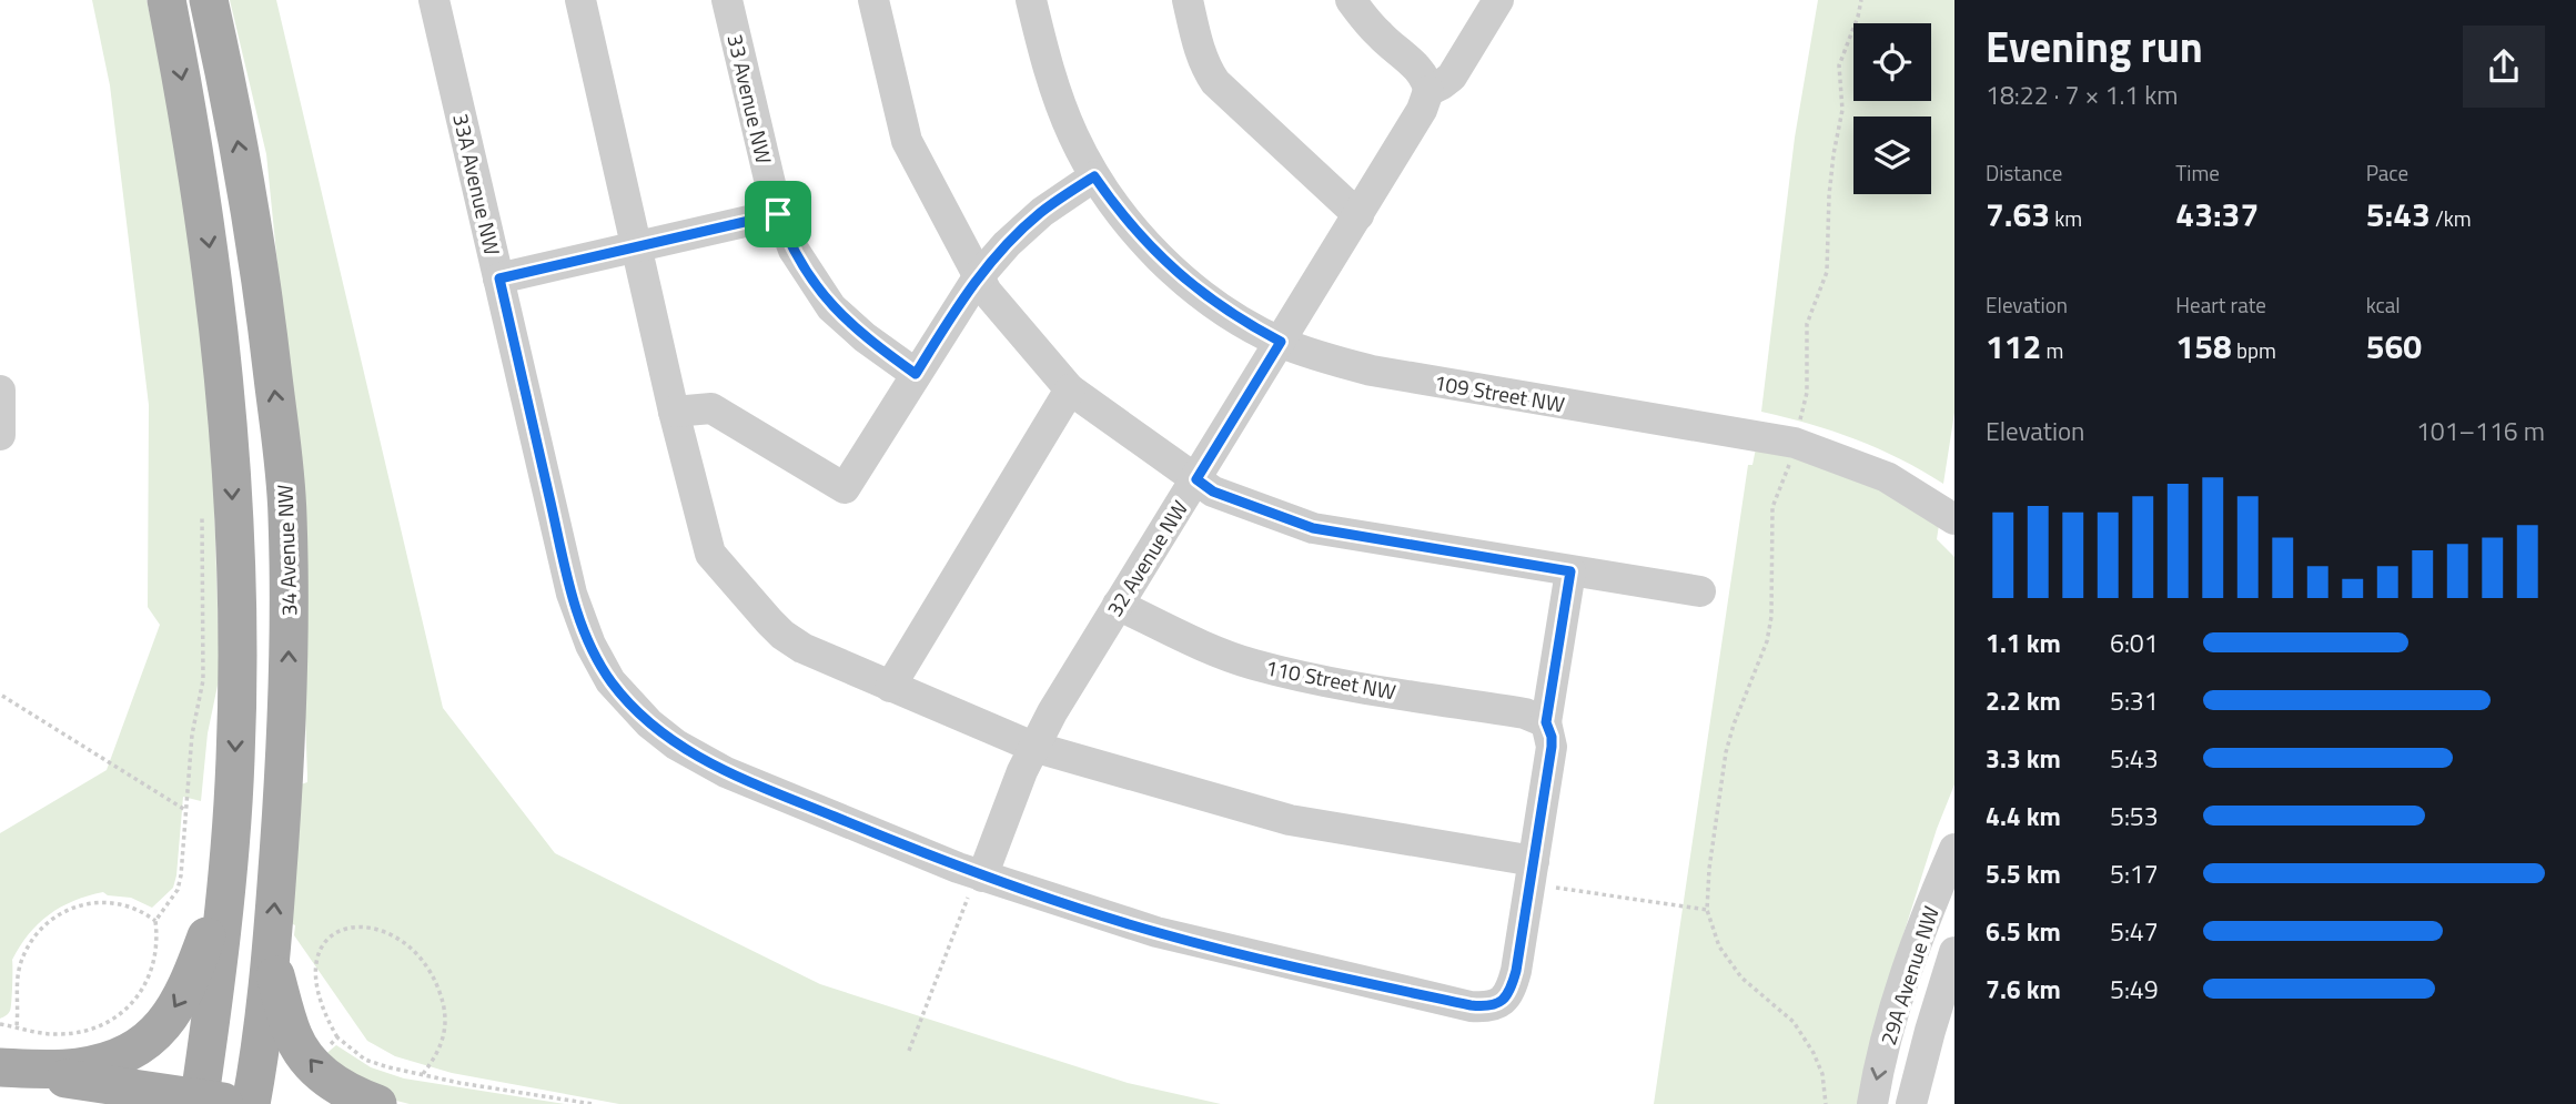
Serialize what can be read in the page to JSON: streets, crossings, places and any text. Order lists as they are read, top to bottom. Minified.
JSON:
{"streets":{"main road":["34 Avenue NW"],"street":["33 Avenue NW","33A Avenue NW","109 Street NW","32 Avenue NW","110 Street NW","29A Avenue NW"]},"crossings":[["33A Avenue NW","32 Avenue NW"],["109 Street NW","32 Avenue NW"],["32 Avenue NW","110 Street NW"]],"page":{"heading":["Evening run","18:22 · 7 × 1.1 km"],"stats":[["Distance","7.63 km"],["Time","43:37"],["Pace","5:43 /km"],["Elevation","112 m"],["Heart rate","158 bpm"],["kcal","560"]],"chart":["Elevation","101–116 m"],"list":[{"name":"1.1 km","note":"6:01"},{"name":"2.2 km","note":"5:31"},{"name":"3.3 km","note":"5:43"},{"name":"4.4 km","note":"5:53"},{"name":"5.5 km","note":"5:17"},{"name":"6.5 km","note":"5:47"},{"name":"7.6 km","note":"5:49"}]}}
